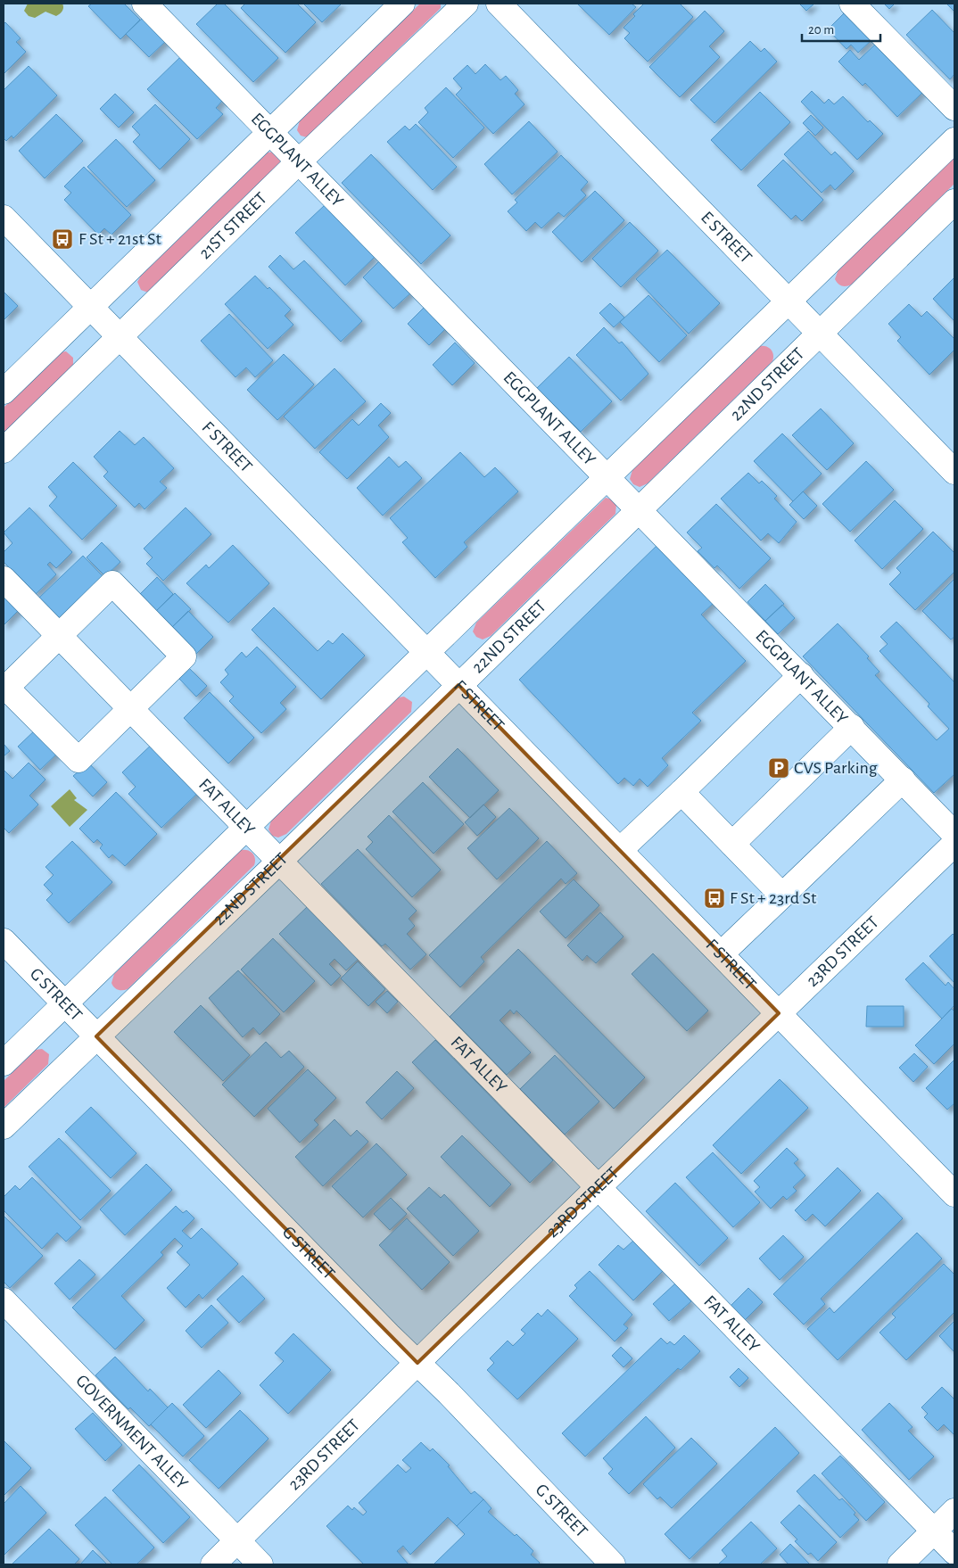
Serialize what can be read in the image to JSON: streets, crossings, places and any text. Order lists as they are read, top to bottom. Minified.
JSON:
{"streets":{"street":["EGGPLANT ALLEY","21ST STREET","E STREET","22ND STREET","F STREET","FAT ALLEY","23RD STREET","G STREET","GOVERNMENT ALLEY"]},"crossings":[["EGGPLANT ALLEY","21ST STREET"],["EGGPLANT ALLEY","22ND STREET"],["21ST STREET","F STREET"],["E STREET","22ND STREET"],["22ND STREET","F STREET"],["22ND STREET","FAT ALLEY"],["22ND STREET","G STREET"],["F STREET","23RD STREET"],["FAT ALLEY","23RD STREET"],["23RD STREET","G STREET"],["23RD STREET","GOVERNMENT ALLEY"]],"places":{"bus stop":["F St + 21st St","F St + 23rd St"],"parking":["CVS Parking"]},"scale_bar":"20 m"}
